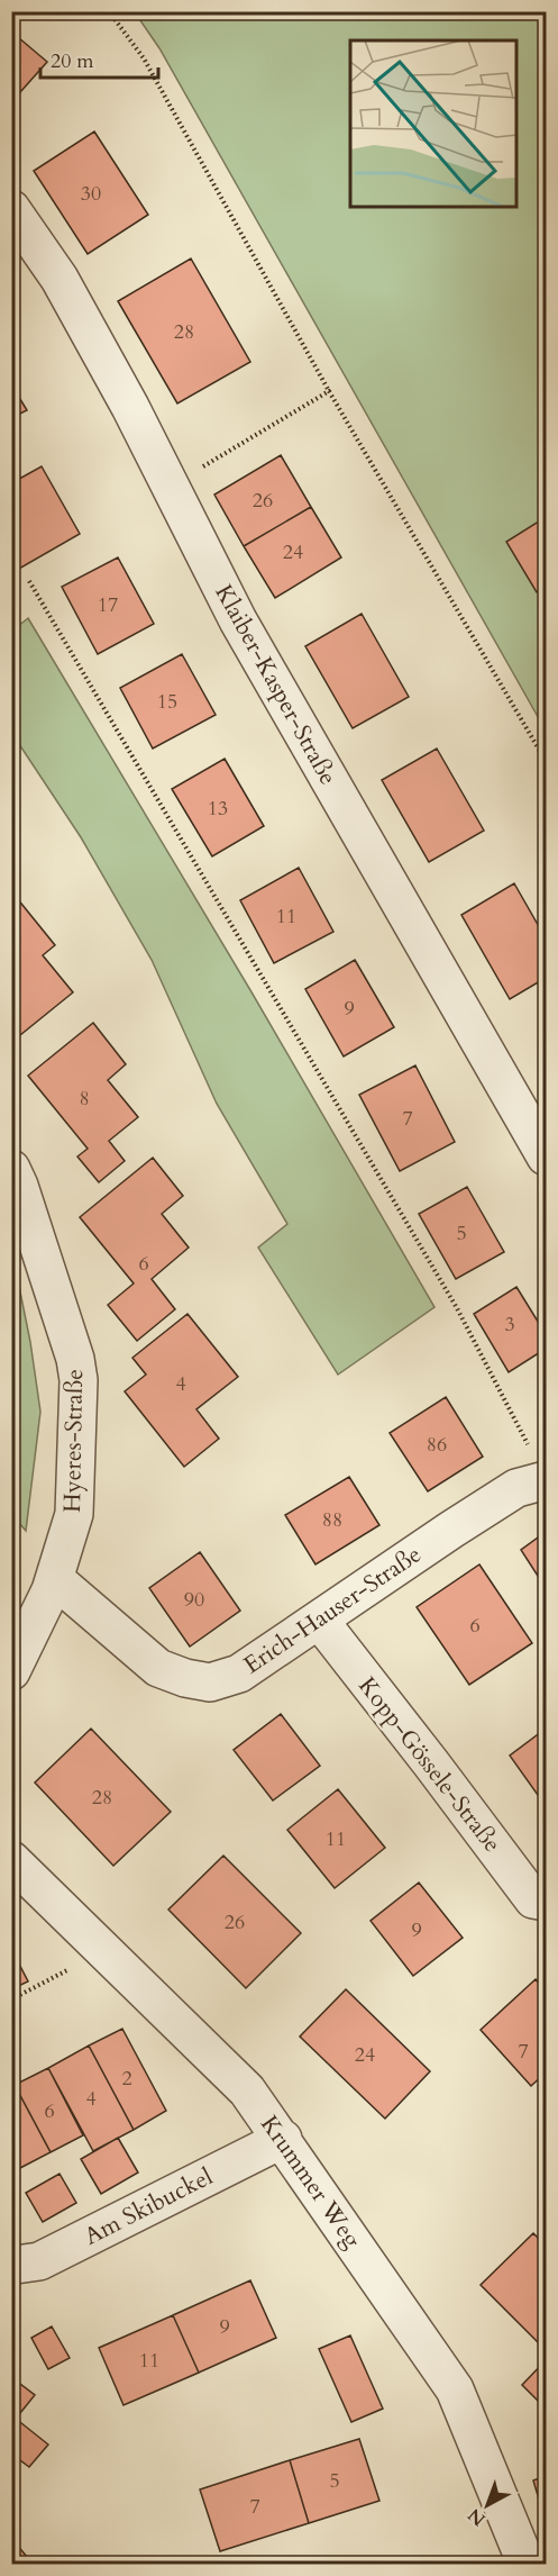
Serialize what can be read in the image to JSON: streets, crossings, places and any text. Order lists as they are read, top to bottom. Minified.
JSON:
{"streets":{"street":["Klaiber-Kasper-Straße","Hyeres-Straße","Erich-Hauser-Straße","Kopp-Gössele-Straße","Krummer Weg","Am Skibuckel"]},"crossings":[["Hyeres-Straße","Erich-Hauser-Straße"],["Erich-Hauser-Straße","Kopp-Gössele-Straße"],["Krummer Weg","Am Skibuckel"]],"house_numbers":["30","28","26","24","17","15","13","11","9","8","7","5","6","3","4","86","88","90","6","28","11","26","9","7","24","2","4","6","9","11","5","7"],"scale_bar":"20 m","north":"bottom left"}
